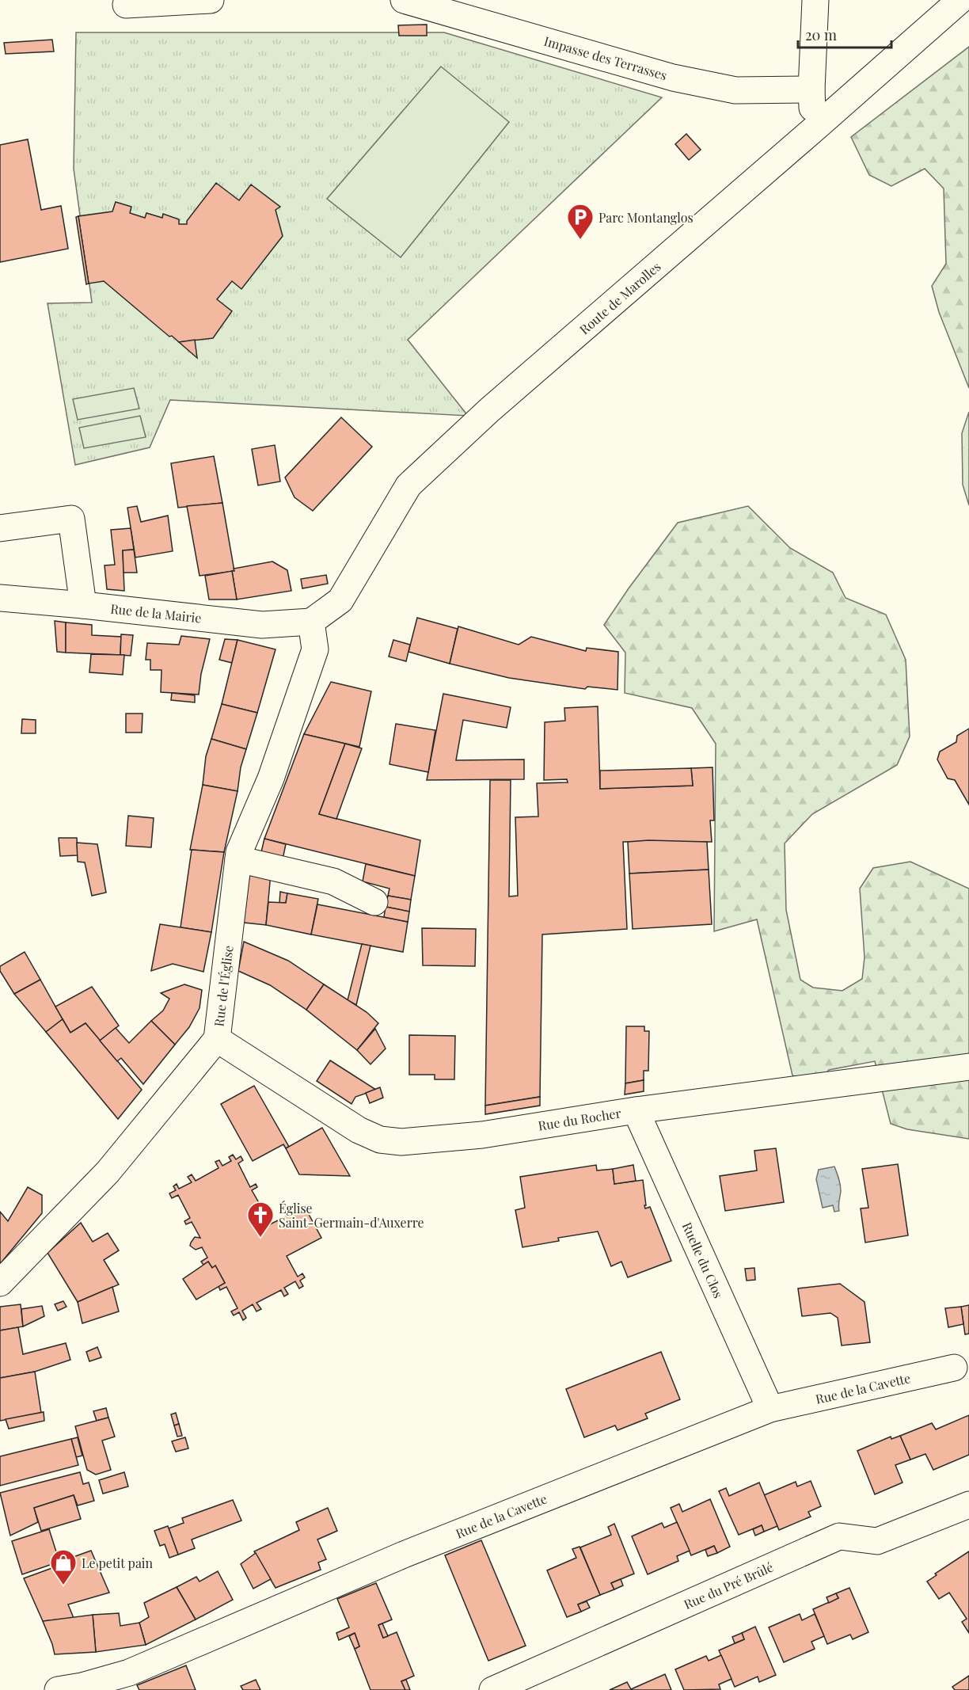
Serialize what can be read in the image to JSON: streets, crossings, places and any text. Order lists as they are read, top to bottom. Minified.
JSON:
{"streets":{"street":["Impasse des Terrasses","Route de Marolles","Rue de la Mairie","Rue de l'Église","Rue du Rocher","Ruelle du Clos","Rue de la Cavette","Rue du Pré Brûlé"]},"crossings":[["Route de Marolles","Rue de la Mairie"],["Route de Marolles","Rue de l'Église"],["Rue de la Mairie","Rue de l'Église"],["Rue de l'Église","Rue du Rocher"],["Rue du Rocher","Ruelle du Clos"],["Ruelle du Clos","Rue de la Cavette"]],"places":{"parking":["Parc Montanglos"],"church":["Église Saint-Germain-d'Auxerre"],"shop":["Le petit pain"]},"scale_bar":"20 m"}
